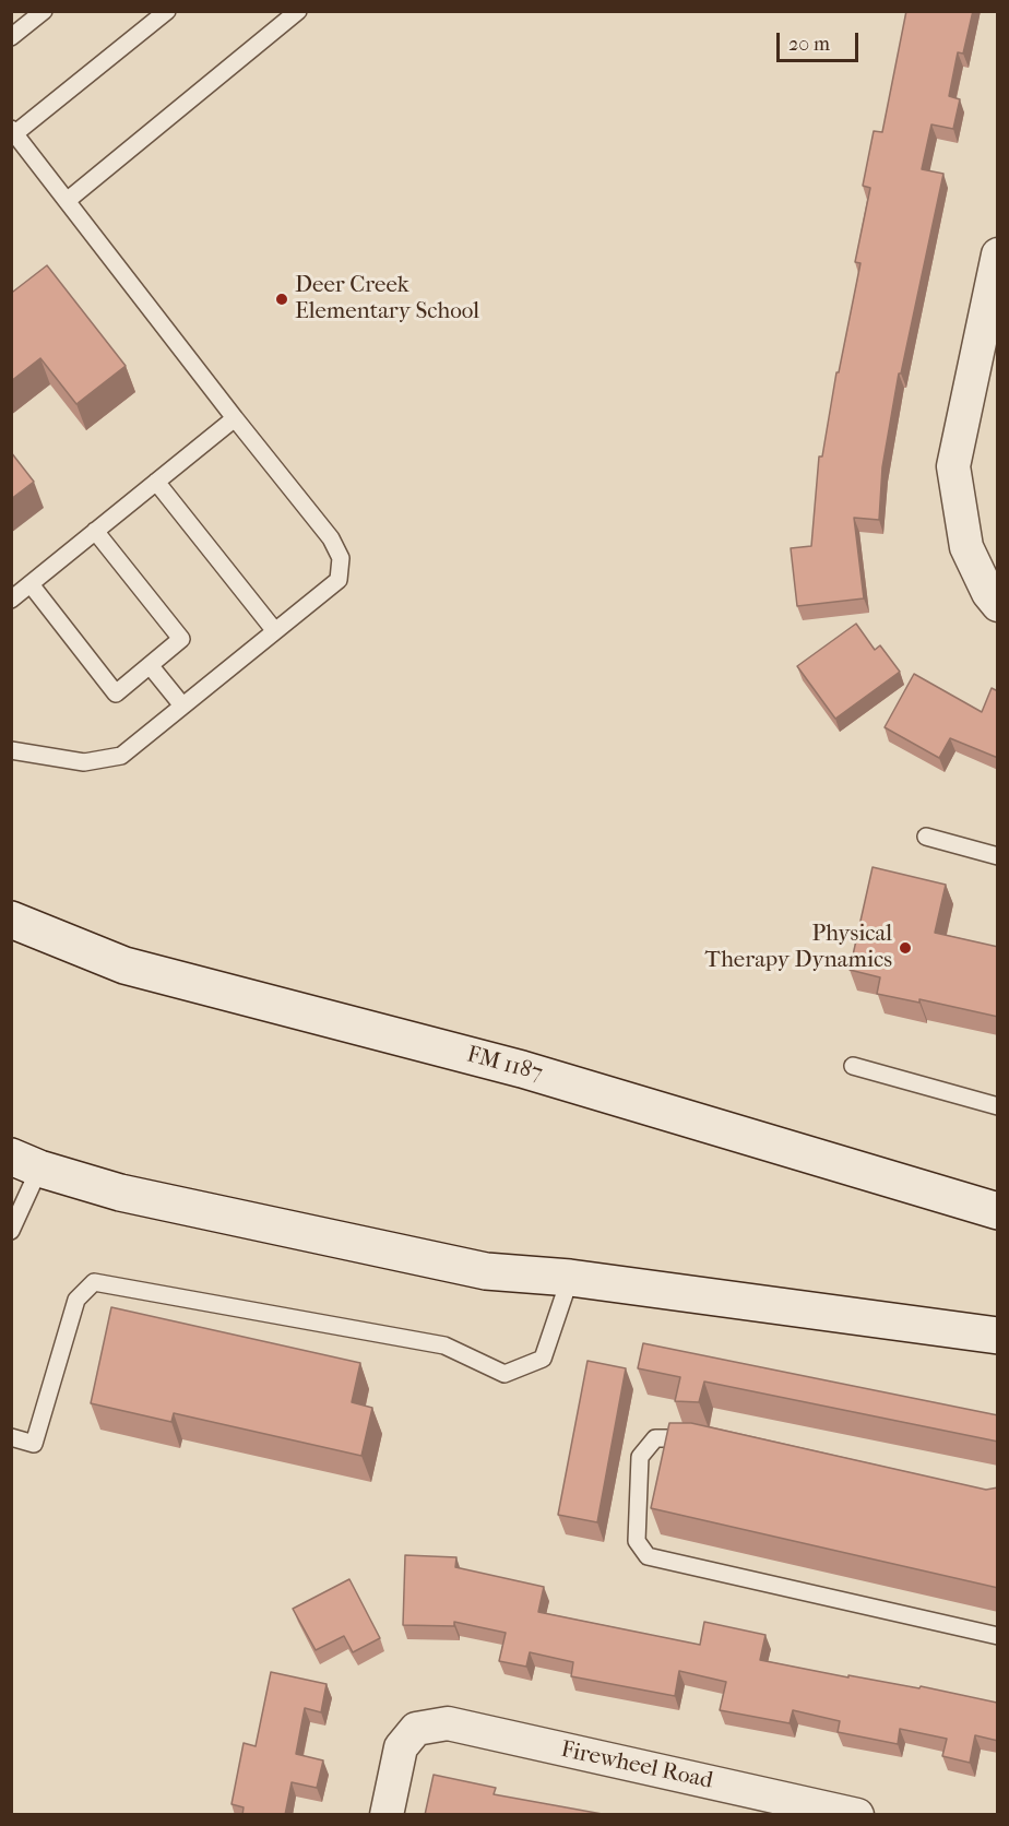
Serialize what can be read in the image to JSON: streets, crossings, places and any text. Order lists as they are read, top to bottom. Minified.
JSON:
{"streets":{"main road":["FM 1187"],"street":["Firewheel Road"]},"places":["Deer Creek Elementary School","Physical Therapy Dynamics"],"scale_bar":"20 m"}
